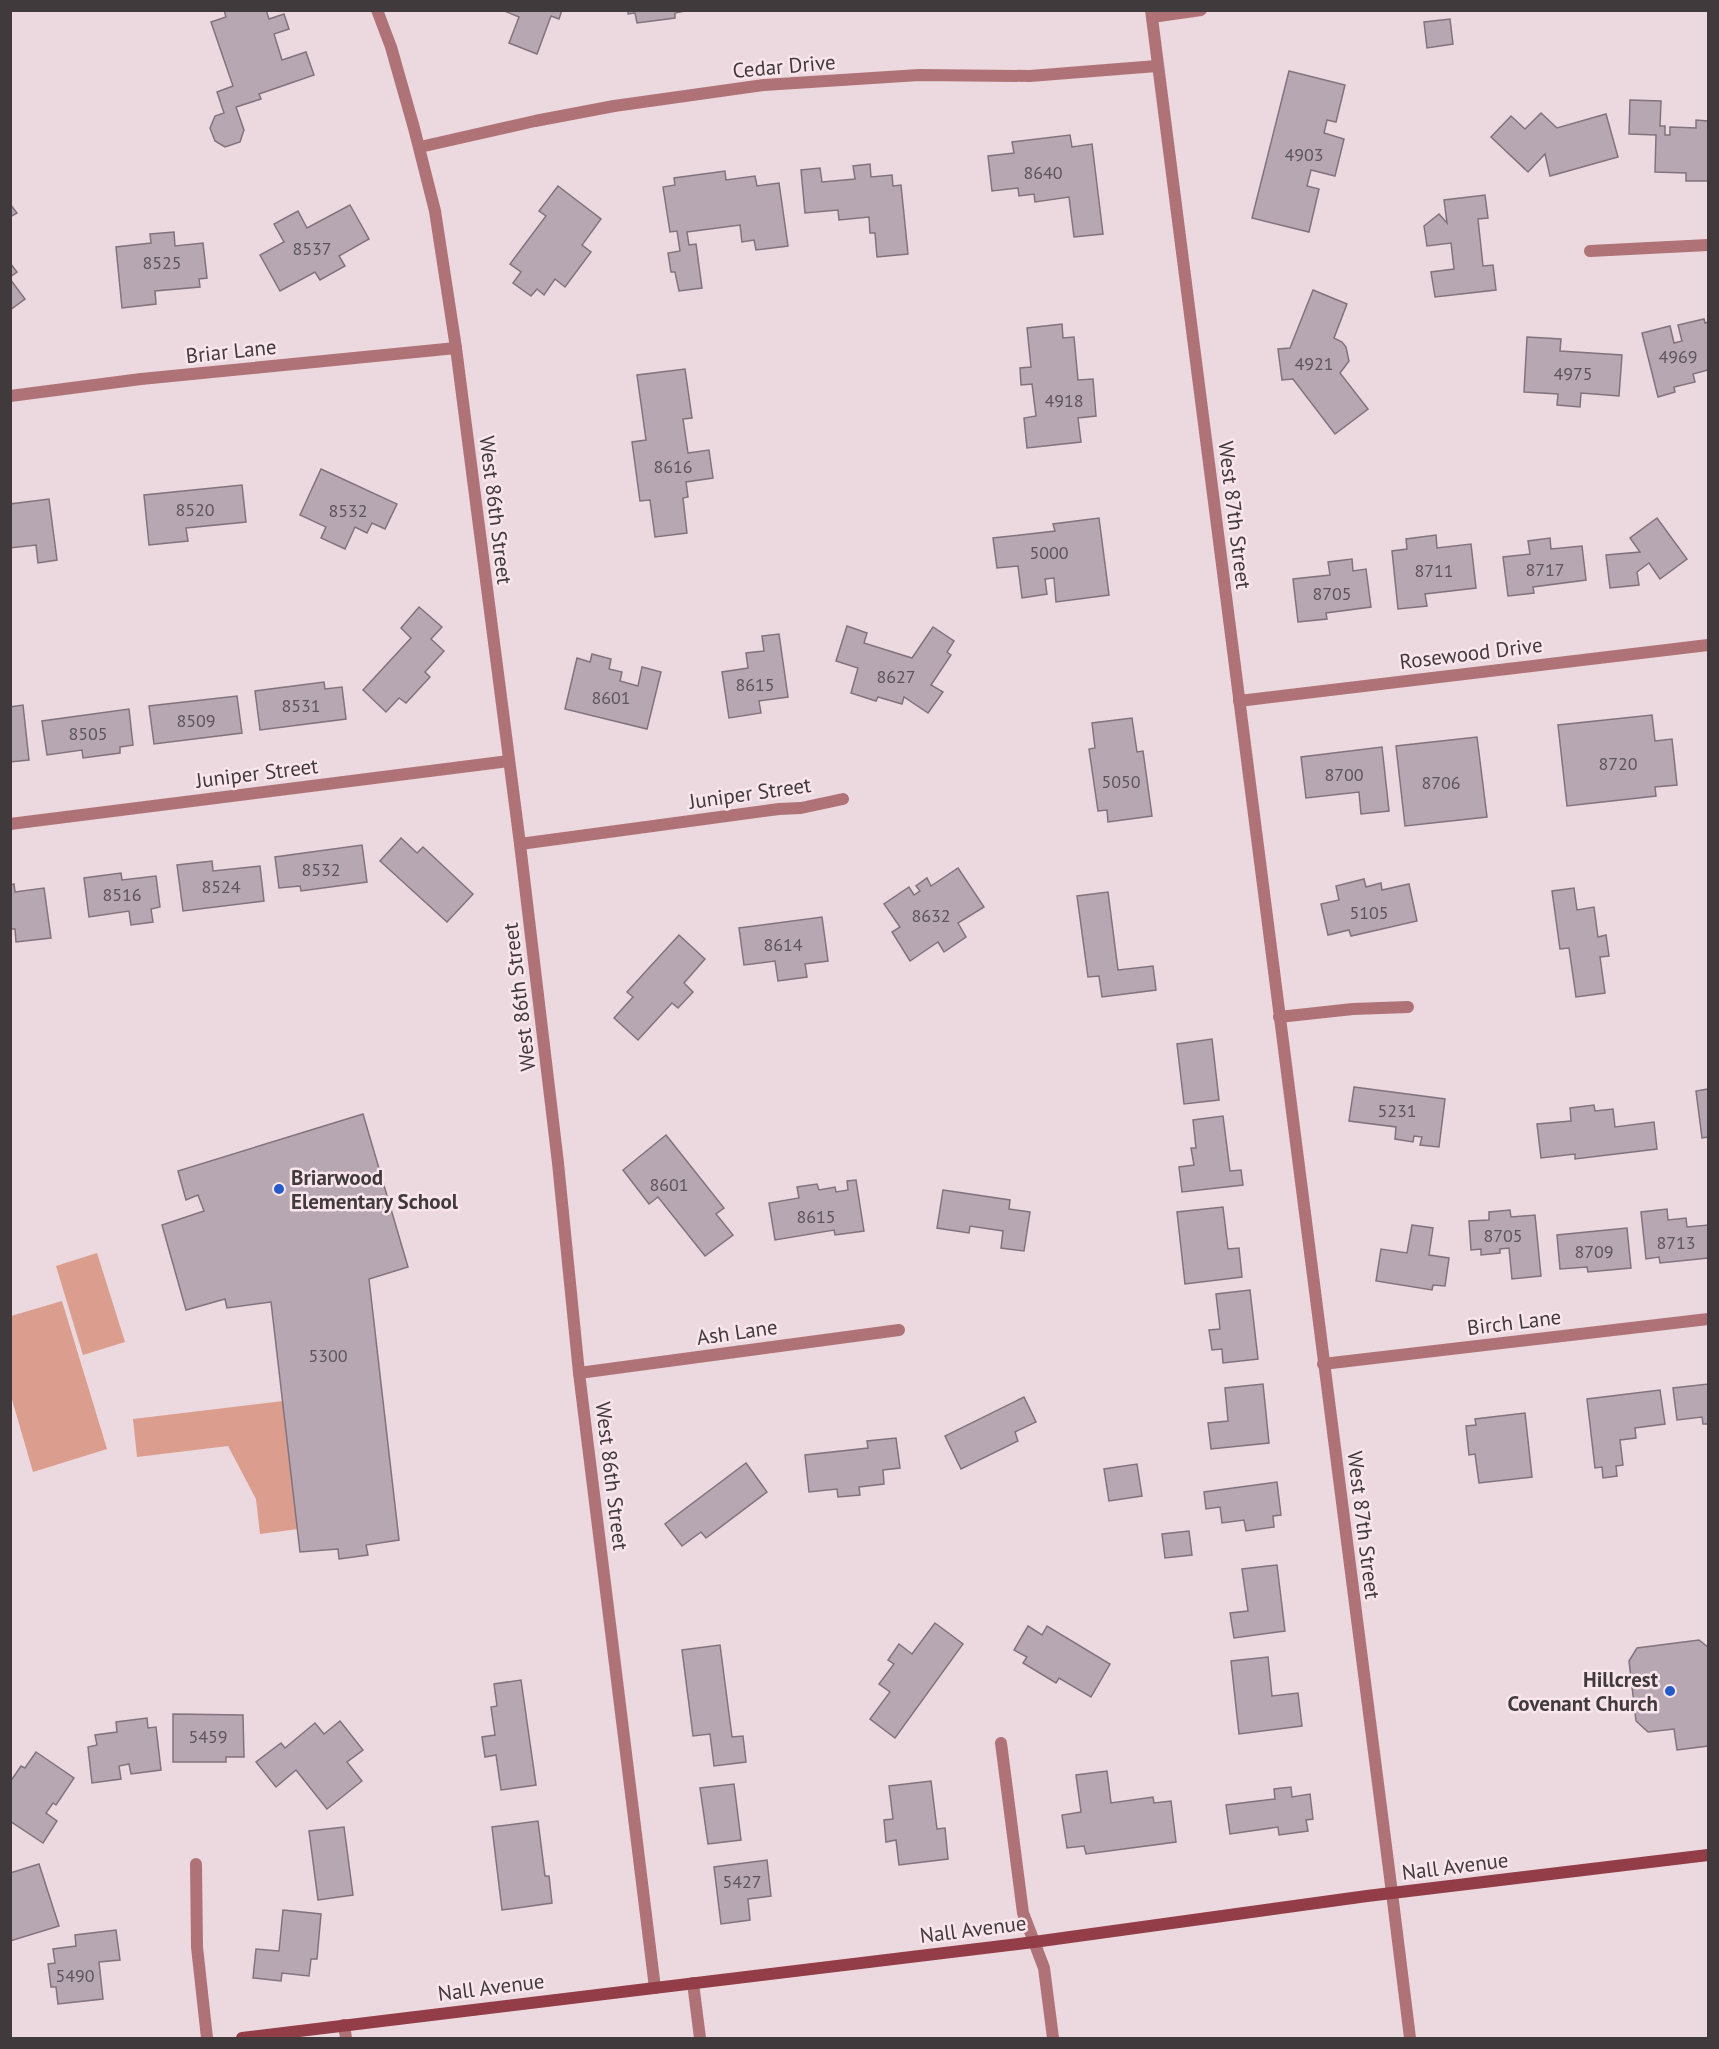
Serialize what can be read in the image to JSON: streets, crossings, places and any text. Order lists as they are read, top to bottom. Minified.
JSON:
{"streets":{"main road":["Nall Avenue"],"street":["Cedar Drive","Briar Lane","West 86th Street","West 87th Street","Rosewood Drive","Juniper Street","Birch Lane","Ash Lane"]},"crossings":[["Cedar Drive","West 86th Street"],["Cedar Drive","West 87th Street"],["Briar Lane","West 86th Street"],["West 86th Street","Juniper Street"],["West 86th Street","Ash Lane"],["West 86th Street","Nall Avenue"],["West 87th Street","Rosewood Drive"],["West 87th Street","Birch Lane"],["West 87th Street","Nall Avenue"]],"places":["Briarwood Elementary School","Hillcrest Covenant Church"],"house_numbers":["4903","8640","8537","8525","4969","4921","4975","4918","8616","8520","8532","5000","8717","8711","8705","8627","8615","8601","8531","8509","8505","8720","8700","5050","8706","8532","8524","8516","5105","8632","8614","5231","8601","8615","8705","8713","8709","5300","5459","5427","5490"]}
